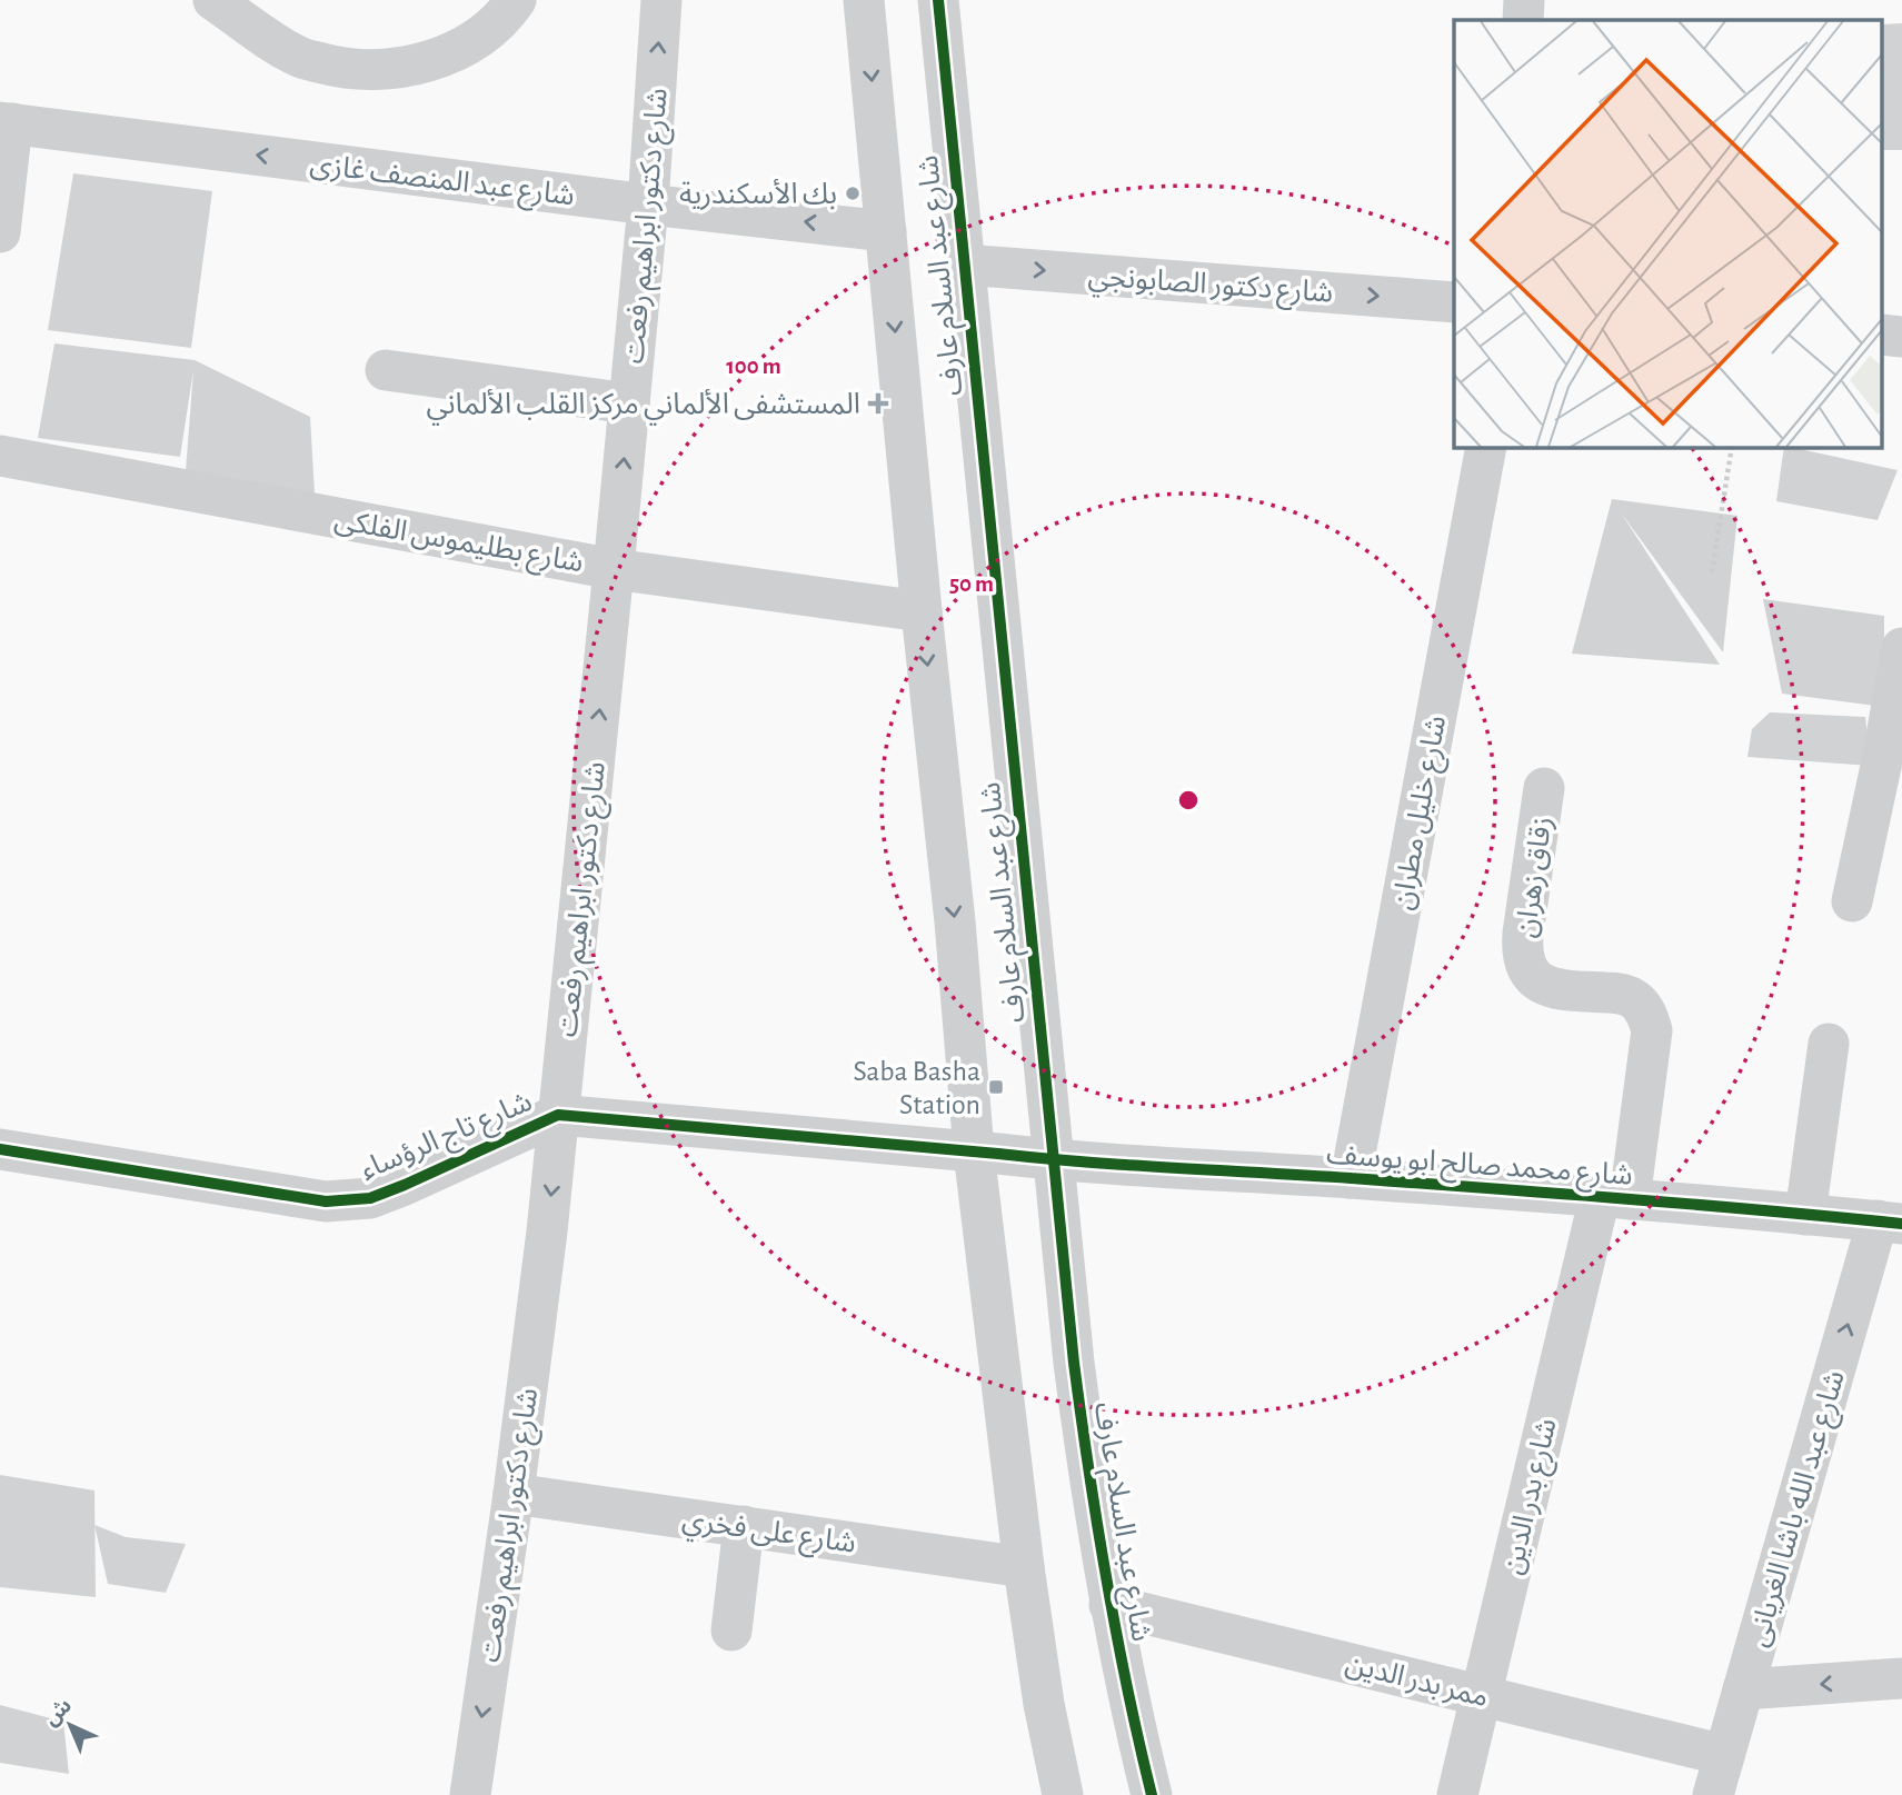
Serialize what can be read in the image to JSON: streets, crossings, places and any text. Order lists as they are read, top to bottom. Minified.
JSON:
{"streets":{"street":["شارع عبد المنصف غازى","شارع دكتور ابراهيم رفعت","شارع عبد السلام عارف","شارع دكتور الصابونجي","شارع بطليموس الفلكى","شارع خليل مطران","زقاق زهران","شارع تاج الرؤساء","شارع محمد صالح ابو يوسف","شارع بدر الدين","شارع عبد الله باشا الغريانى","شارع على فخري","ممر بدر الدين"]},"crossings":[["شارع عبد المنصف غازى","شارع دكتور ابراهيم رفعت"],["شارع عبد المنصف غازى","شارع عبد السلام عارف"],["شارع دكتور ابراهيم رفعت","شارع بطليموس الفلكى"],["شارع دكتور ابراهيم رفعت","شارع تاج الرؤساء"],["شارع دكتور ابراهيم رفعت","شارع على فخري"],["شارع عبد السلام عارف","شارع دكتور الصابونجي"],["شارع عبد السلام عارف","شارع بطليموس الفلكى"],["شارع عبد السلام عارف","شارع تاج الرؤساء"],["شارع عبد السلام عارف","شارع محمد صالح ابو يوسف"],["شارع عبد السلام عارف","شارع على فخري"],["شارع عبد السلام عارف","ممر بدر الدين"],["شارع خليل مطران","شارع محمد صالح ابو يوسف"],["زقاق زهران","شارع محمد صالح ابو يوسف"],["زقاق زهران","شارع بدر الدين"],["شارع تاج الرؤساء","شارع محمد صالح ابو يوسف"],["شارع محمد صالح ابو يوسف","شارع بدر الدين"],["شارع محمد صالح ابو يوسف","شارع عبد الله باشا الغريانى"],["شارع بدر الدين","ممر بدر الدين"],["شارع عبد الله باشا الغريانى","ممر بدر الدين"]],"one_way":["شارع عبد المنصف غازى","شارع دكتور الصابونجي","شارع عبد الله باشا الغريانى"],"places":{"other":["بك الأسكندرية"],"health":["المستشفى الألماني مركز القلب الألماني"],"transit":["Saba Basha Station"]},"north":"top left","rings":["100 m","50 m"]}
